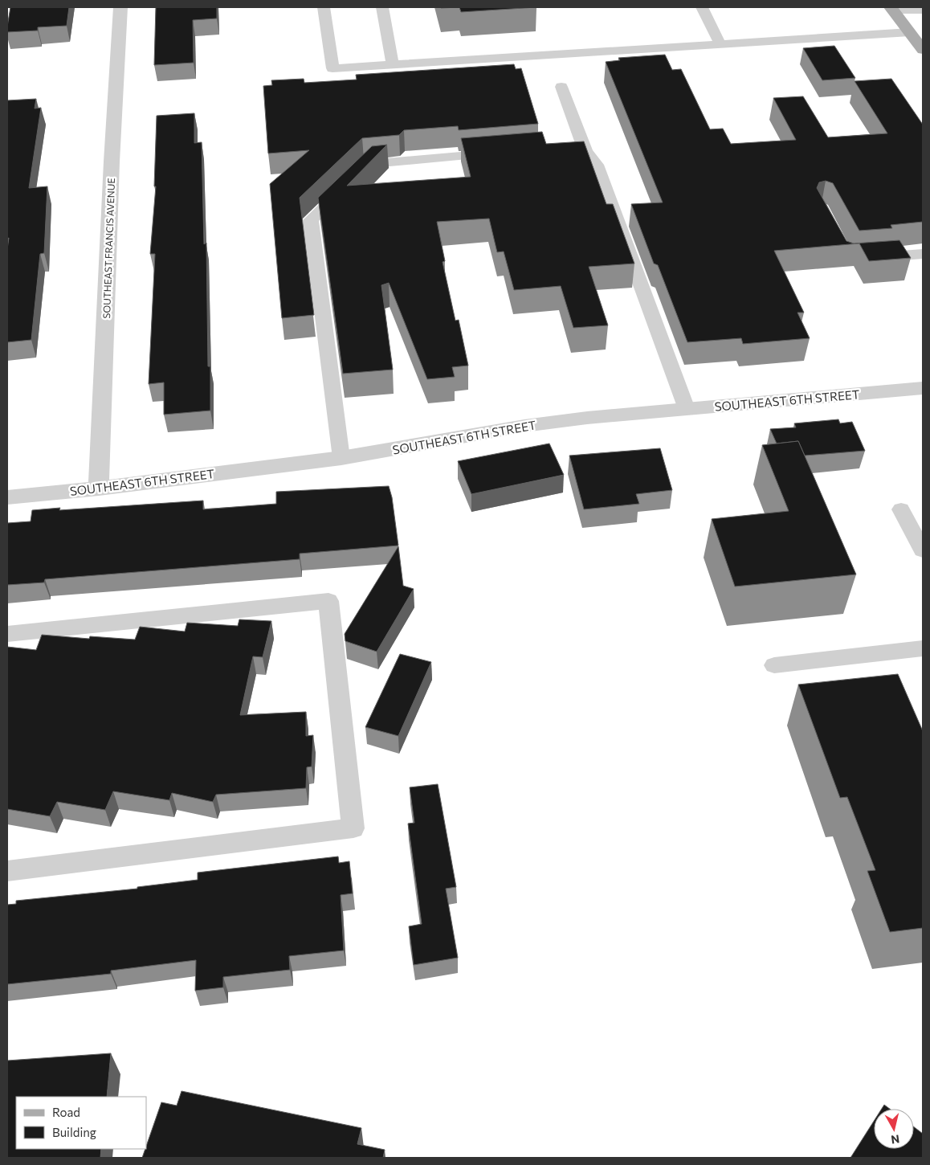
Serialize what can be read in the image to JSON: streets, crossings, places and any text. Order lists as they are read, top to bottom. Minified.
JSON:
{"streets":{"street":["SOUTHEAST FRANCIS AVENUE","SOUTHEAST 6TH STREET"]},"crossings":[["SOUTHEAST FRANCIS AVENUE","SOUTHEAST 6TH STREET"]],"legend":["Road","Building"],"north":"bottom"}
